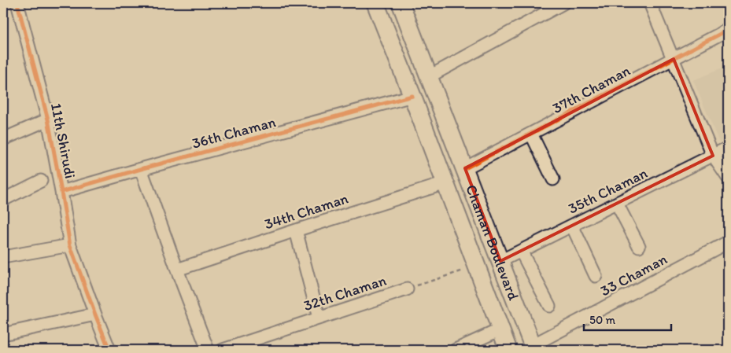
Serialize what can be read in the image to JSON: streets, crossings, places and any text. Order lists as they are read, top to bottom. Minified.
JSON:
{"streets":{"main road":["Chaman Boulevard"],"street":["37th Chaman","36th Chaman","11th Shirudi","35th Chaman","34th Chaman","33 Chaman","32th Chaman"]},"crossings":[["37th Chaman","Chaman Boulevard"],["36th Chaman","11th Shirudi"],["36th Chaman","Chaman Boulevard"],["35th Chaman","Chaman Boulevard"],["34th Chaman","Chaman Boulevard"],["Chaman Boulevard","33 Chaman"],["Chaman Boulevard","32th Chaman"]],"scale_bar":"50 m"}
